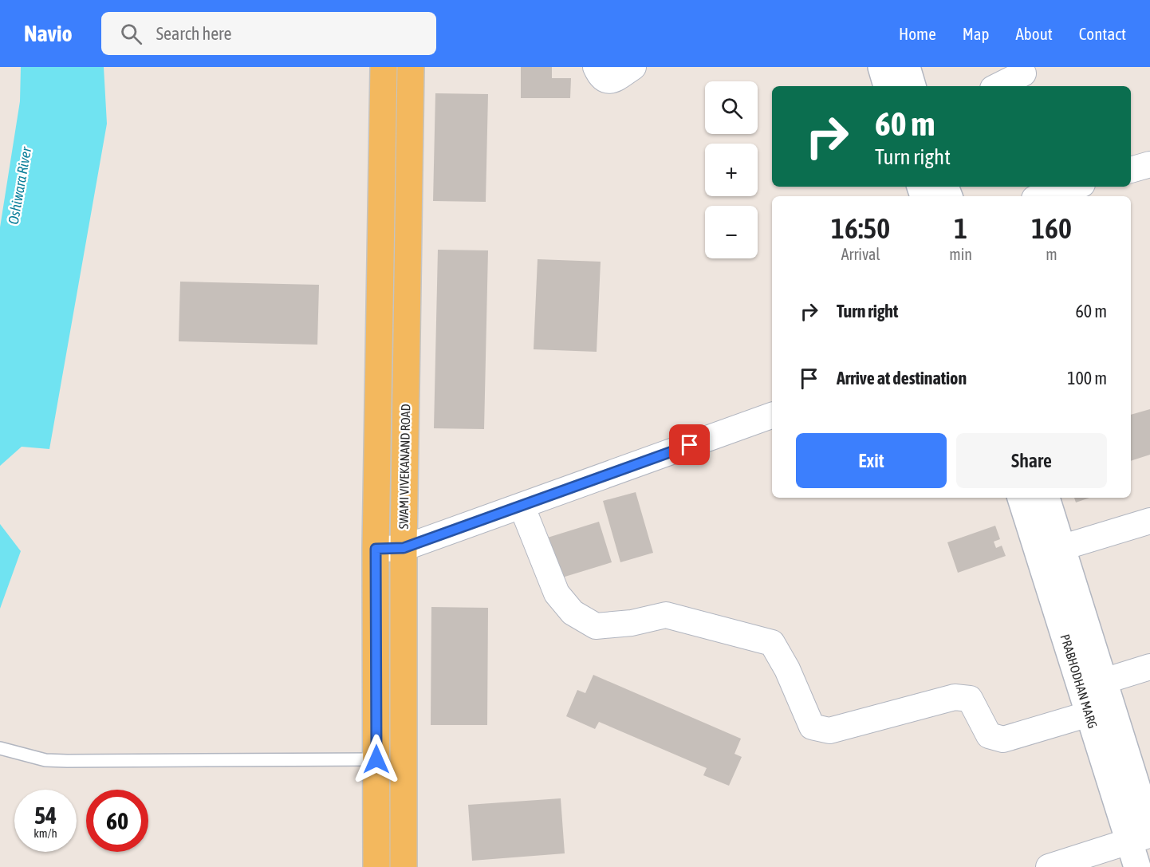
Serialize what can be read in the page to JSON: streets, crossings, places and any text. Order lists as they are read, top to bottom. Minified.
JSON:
{"streets":{"main road":["SWAMI VIVEKANAND ROAD"],"street":["PRABHODHAN MARG"]},"water":["Oshiwara River"],"page":{"header":"Navio","search":"Search here","nav":["Home","Map","About","Contact"],"map_buttons":["+","−"],"turn":["60 m","Turn right"],"eta":["16:50","Arrival","1","min","160","m"],"list":[{"name":"Turn right","value":"60 m"},{"name":"Arrive at destination","value":"100 m"}],"buttons":["Exit","Share"],"speed":"54 km/h","limit":"60"}}
